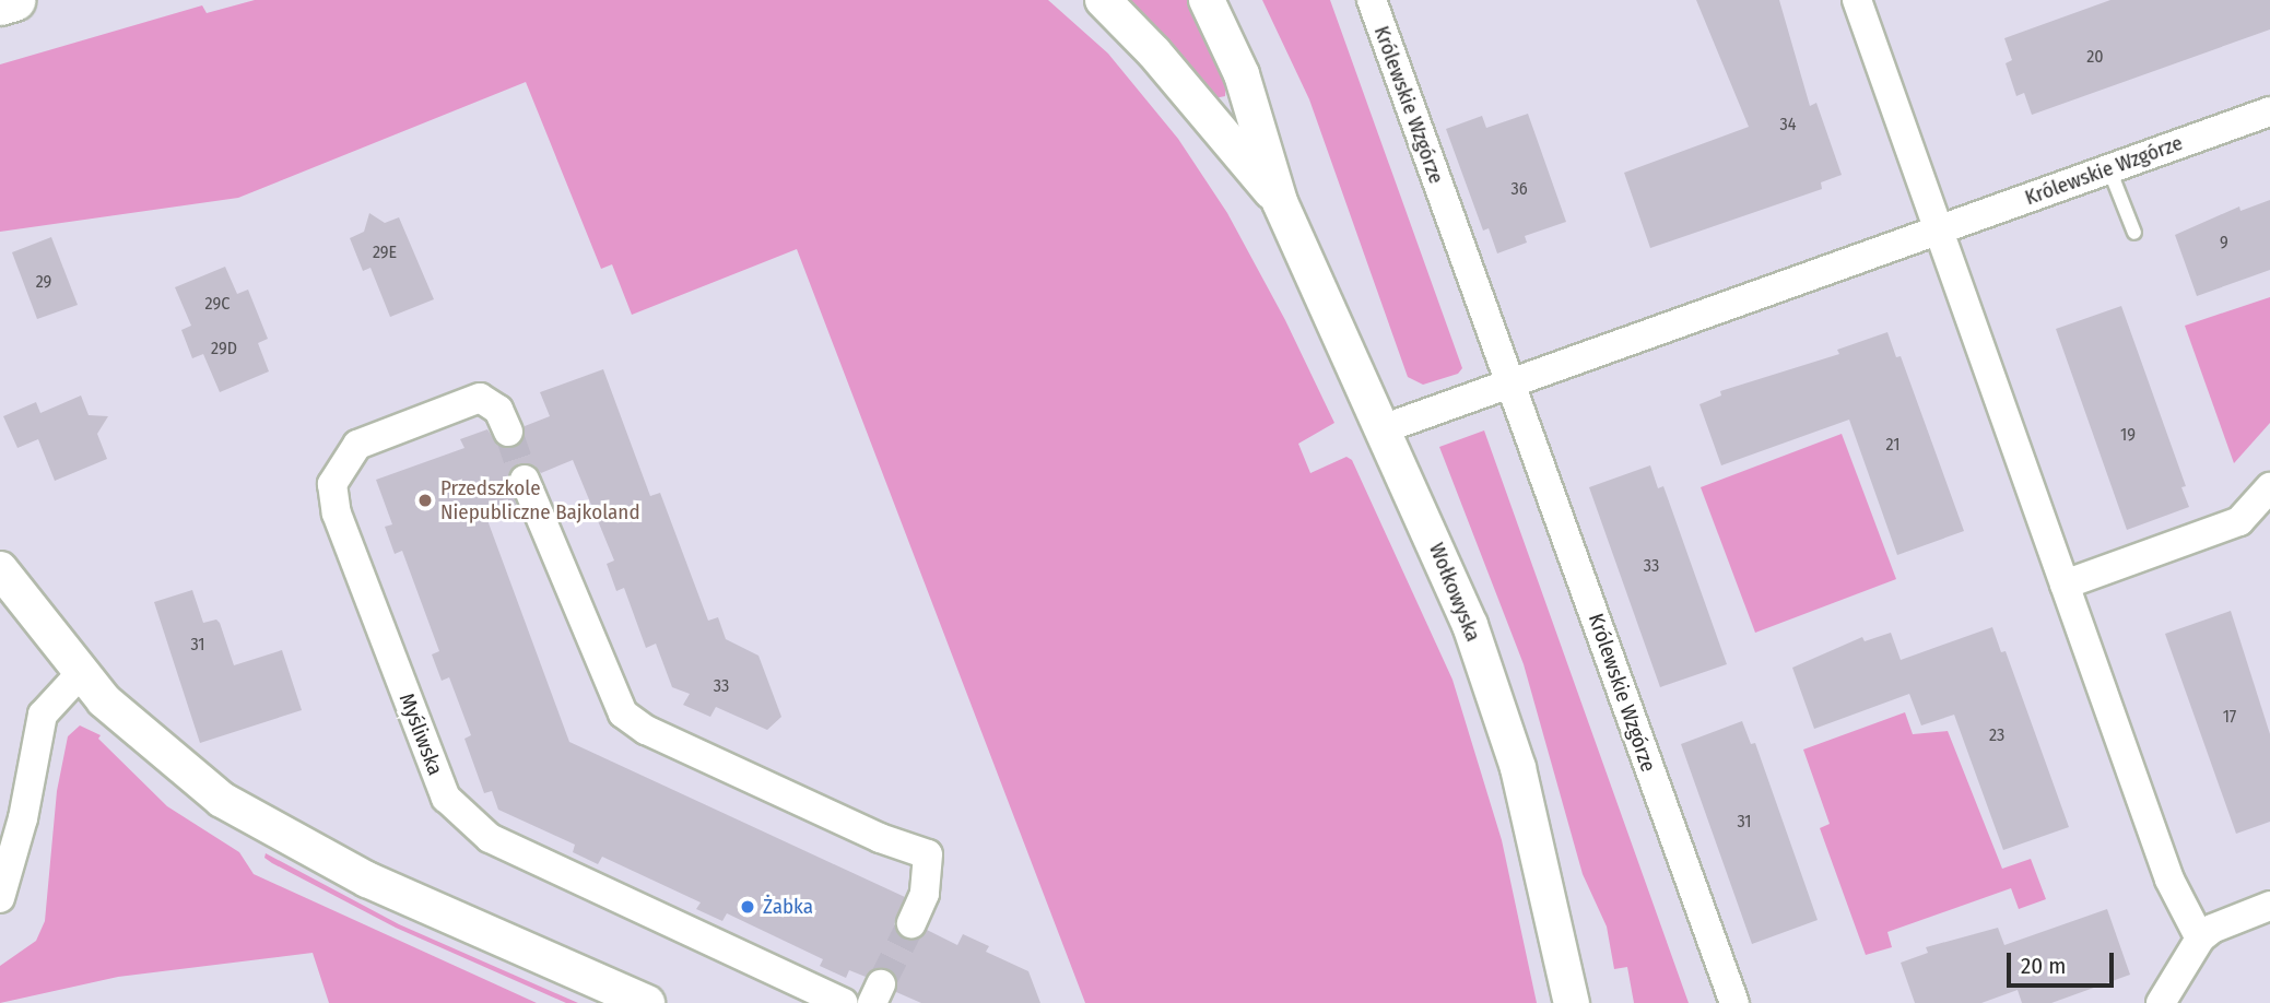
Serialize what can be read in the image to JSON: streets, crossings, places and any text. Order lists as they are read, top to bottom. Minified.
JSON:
{"streets":{"street":["Królewskie Wzgórze","Wołkowyska","Myśliwska"]},"crossings":[["Królewskie Wzgórze","Wołkowyska"]],"places":["Przedszkole Niepubliczne Bajkoland","Żabka"],"house_numbers":["20","34","36","9","29E","29","29C","29D","19","21","33","31","33","17","23","31"],"scale_bar":"20 m"}
